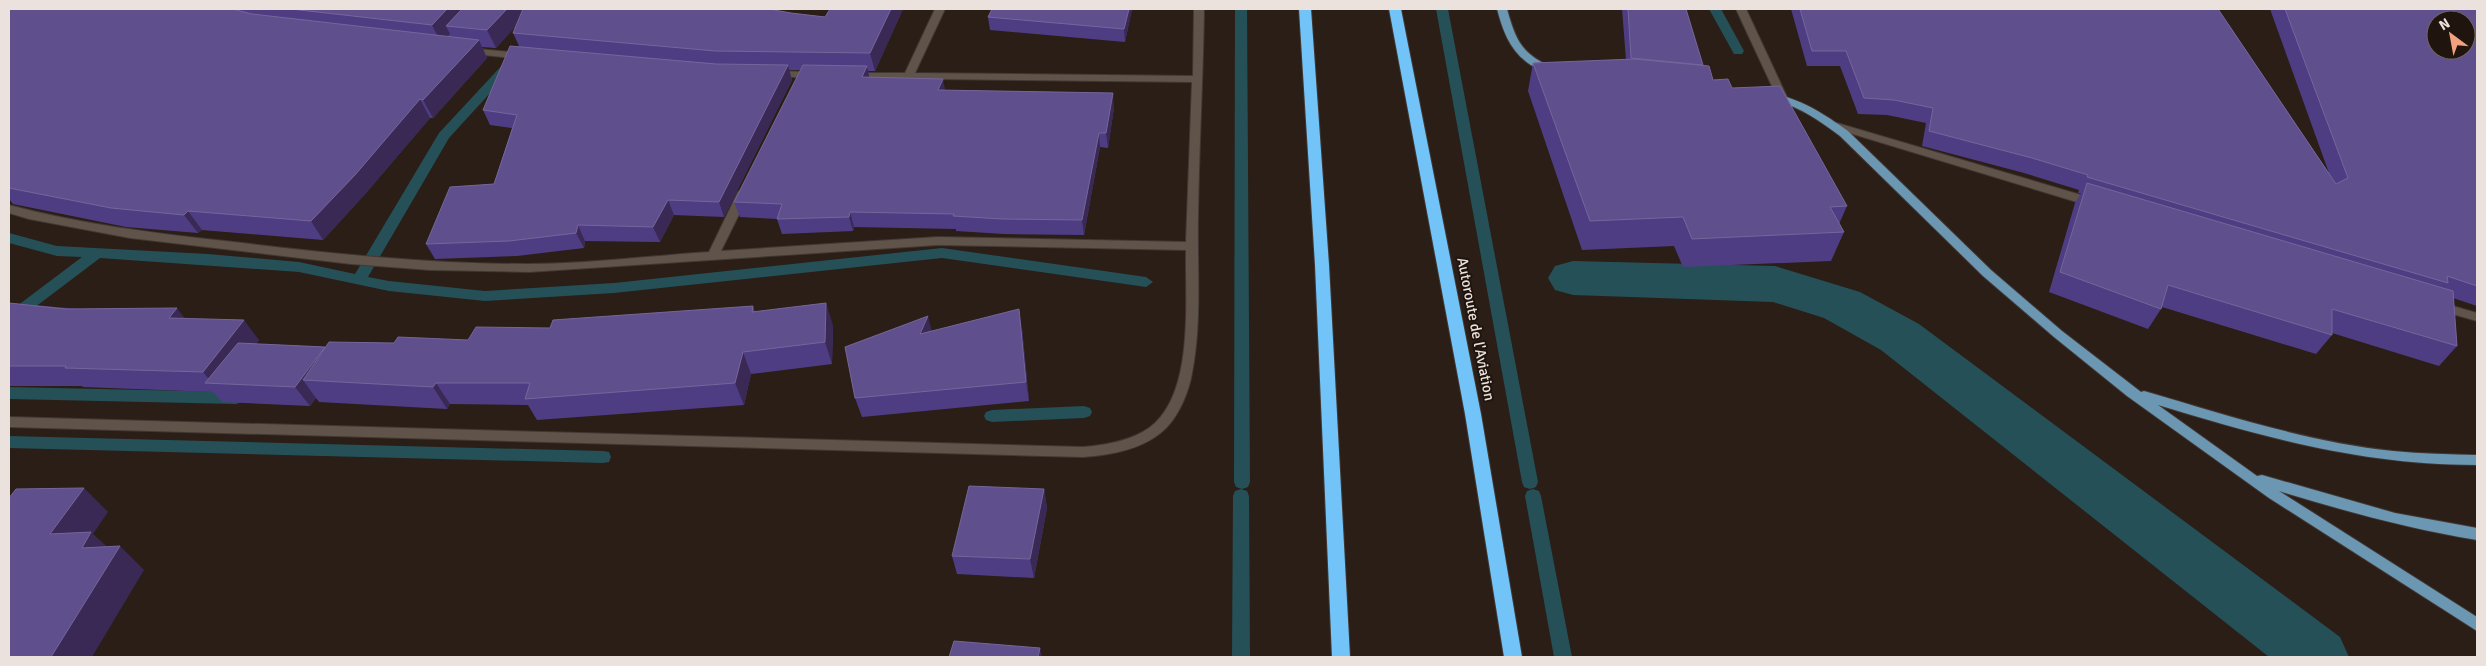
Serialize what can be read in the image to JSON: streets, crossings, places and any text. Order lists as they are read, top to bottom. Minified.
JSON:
{"streets":{"highway":["Autoroute de l'Aviation"]},"north":"top left"}
